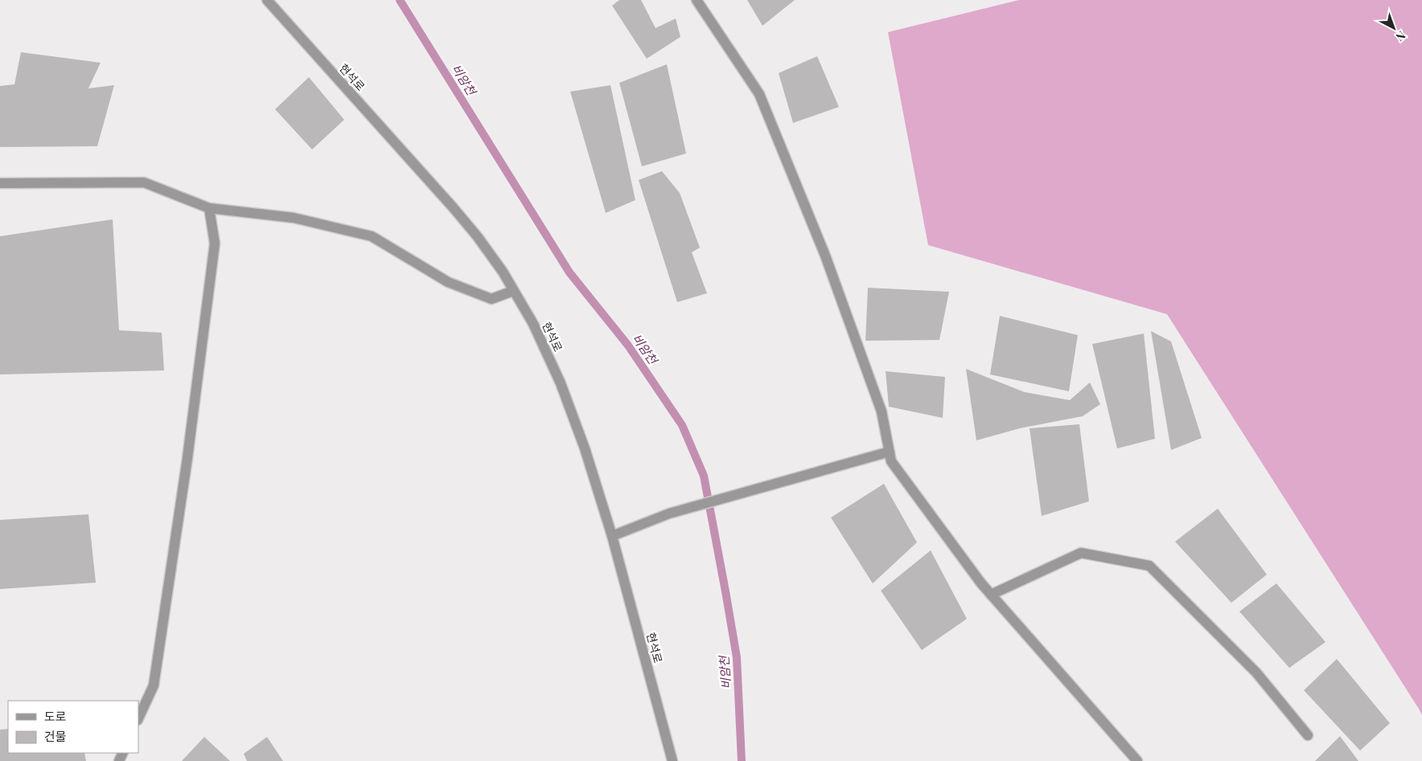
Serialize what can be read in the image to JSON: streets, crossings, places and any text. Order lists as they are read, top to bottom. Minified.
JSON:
{"streets":{"street":["현석로"]},"water":["비암천"],"legend":["도로","건물"],"north":"bottom right"}
